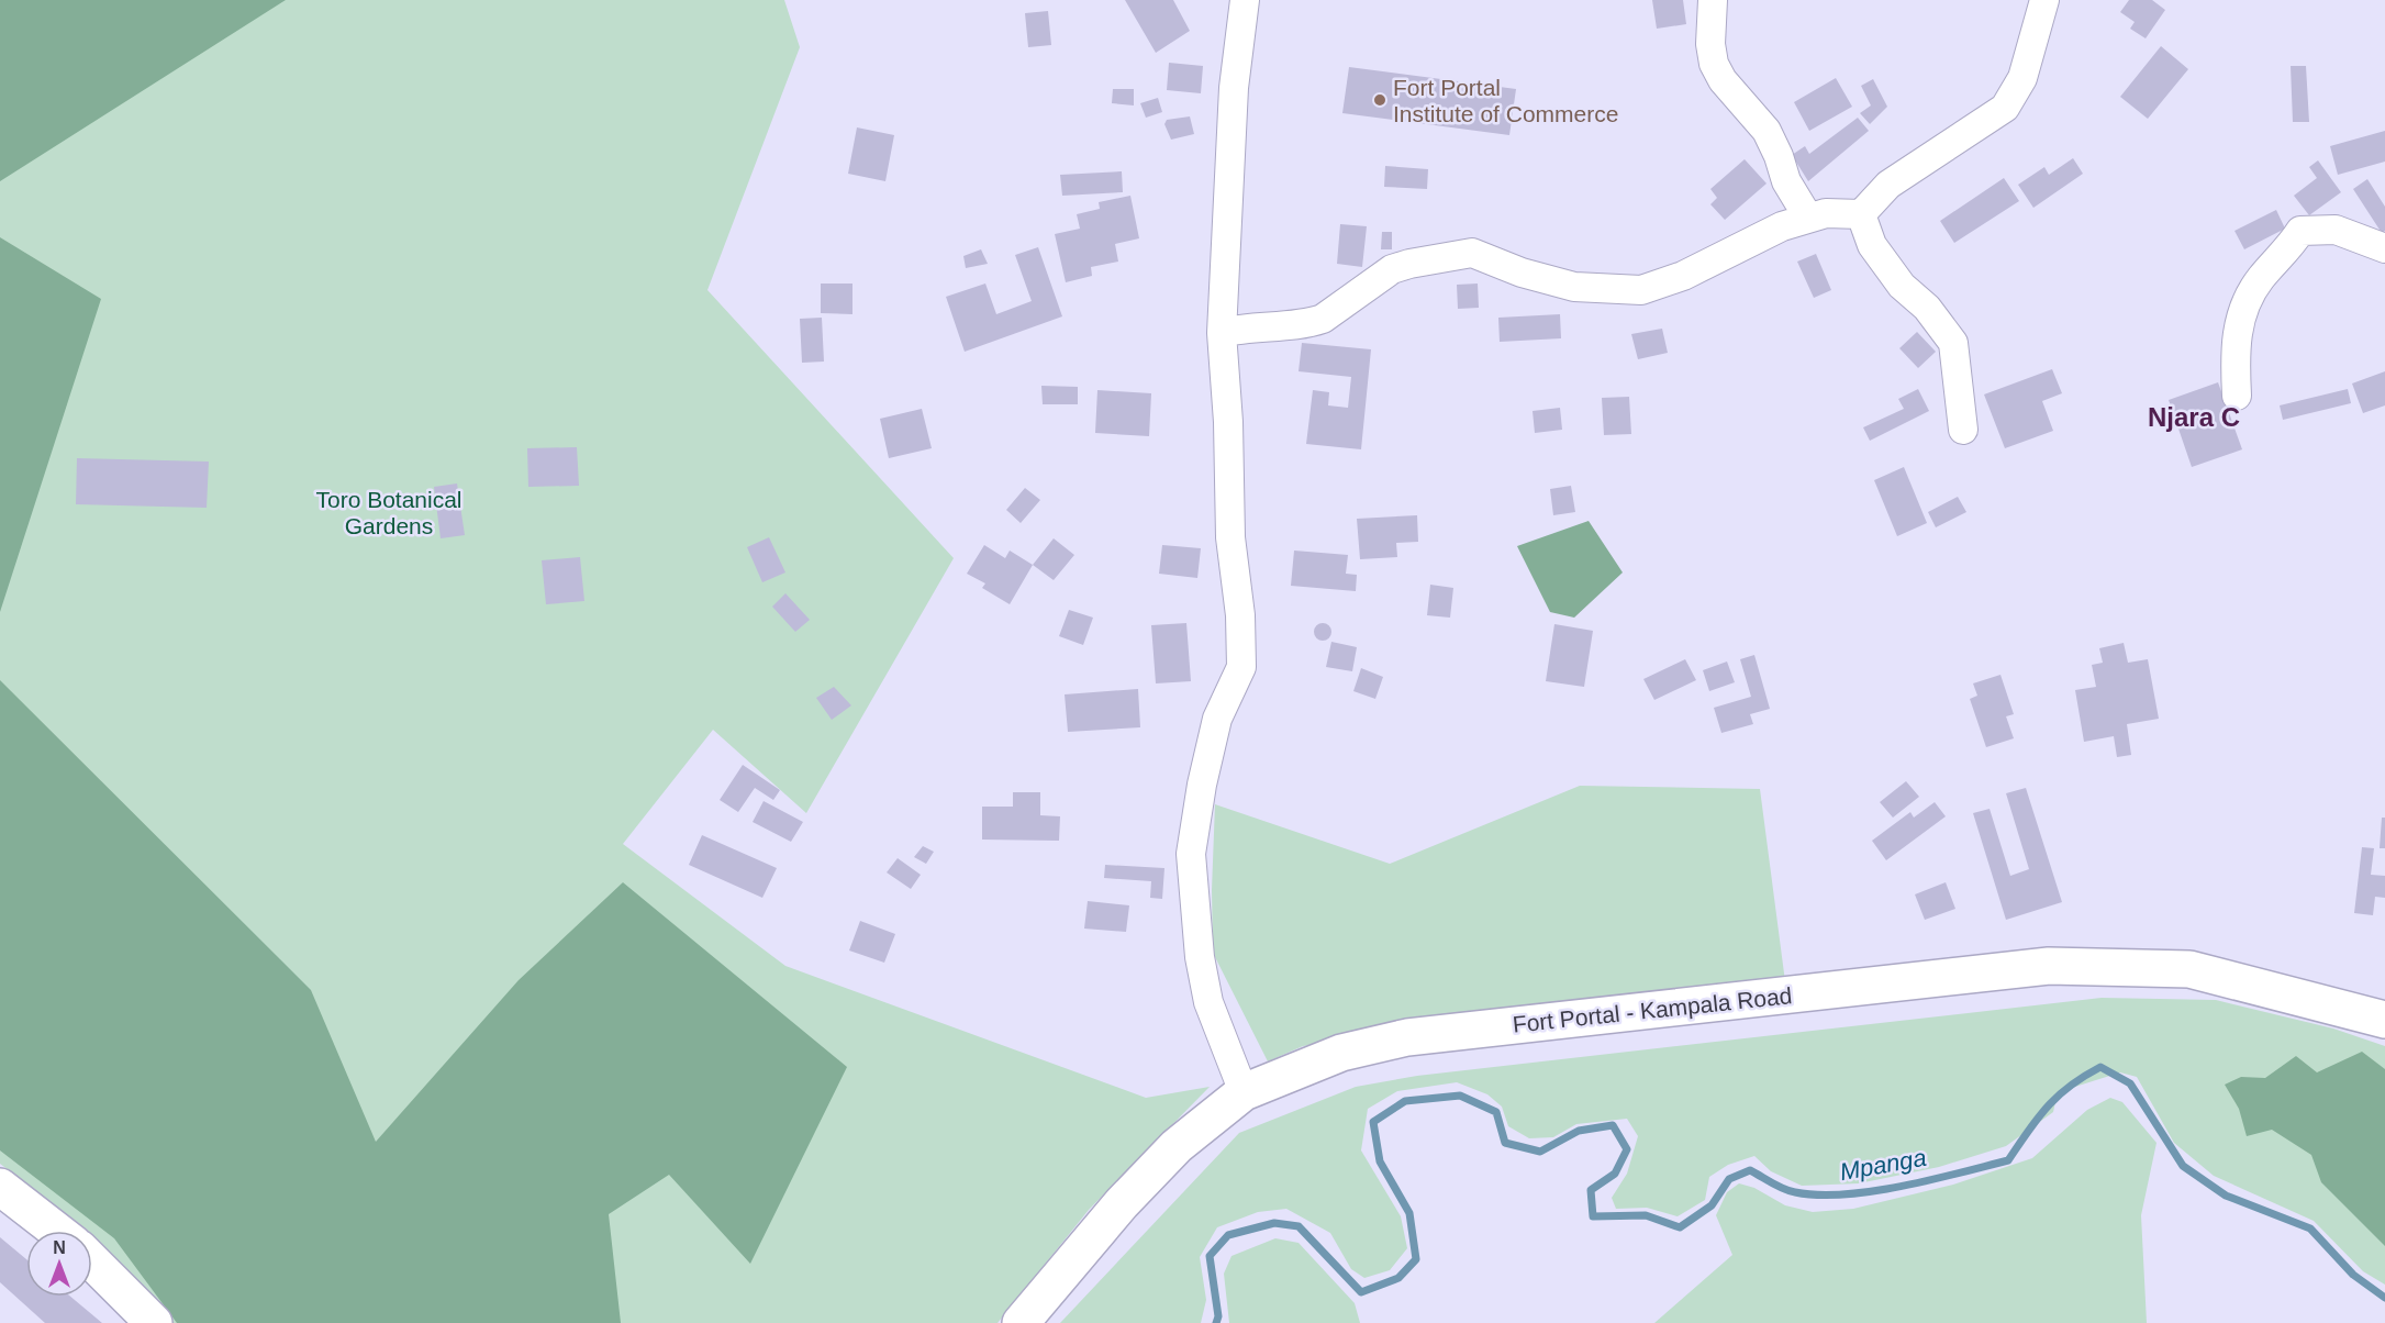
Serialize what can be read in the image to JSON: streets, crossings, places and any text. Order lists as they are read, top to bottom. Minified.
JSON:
{"streets":{"main road":["Fort Portal - Kampala Road"]},"districts":["Njara C"],"water":["Mpanga"],"parks":["Toro Botanical Gardens"],"places":["Fort Portal Institute of Commerce"],"north":"top"}
